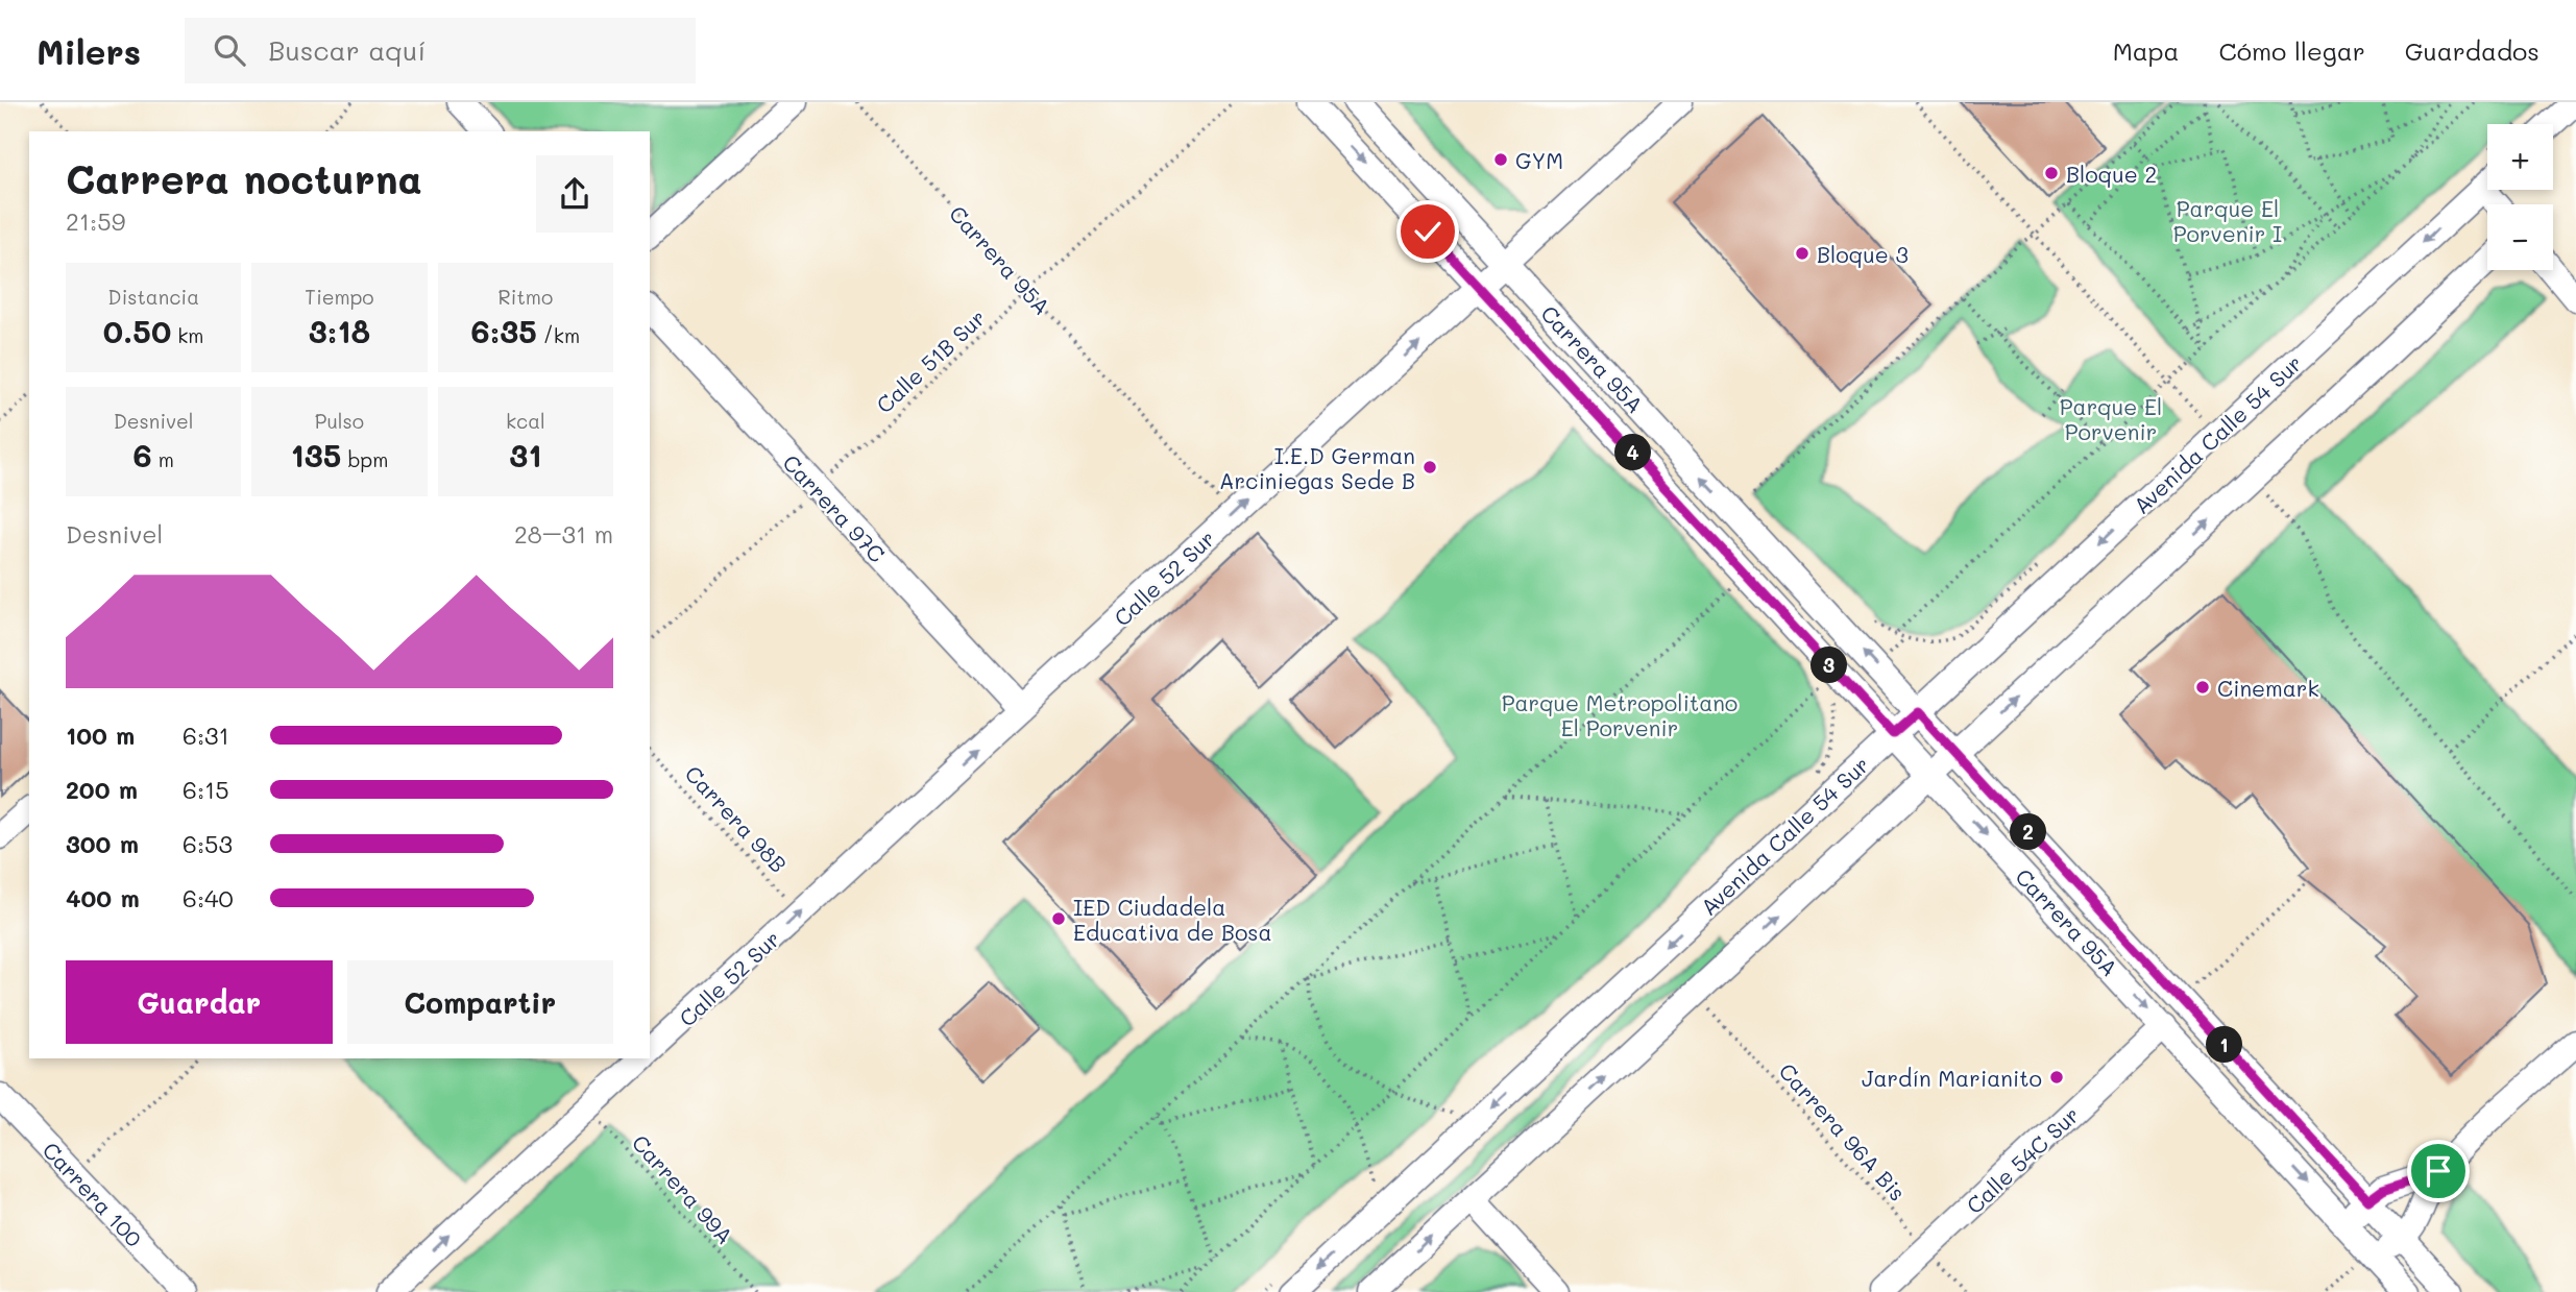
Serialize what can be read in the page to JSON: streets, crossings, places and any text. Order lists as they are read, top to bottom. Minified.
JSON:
{"streets":{"street":["Carrera 95A","Avenida Calle 54 Sur","Carrera 97C","Calle 52 Sur","Calle 54C Sur","Carrera 100"],"path":["Calle 51B Sur","Carrera 98B","Carrera 96A Bis","Carrera 99A"]},"crossings":[["Carrera 95A","Calle 51B Sur"],["Carrera 95A","Avenida Calle 54 Sur"],["Carrera 95A","Calle 52 Sur"],["Carrera 95A","Calle 54C Sur"],["Calle 51B Sur","Carrera 97C"],["Carrera 97C","Calle 52 Sur"],["Calle 52 Sur","Carrera 98B"],["Carrera 96A Bis","Calle 54C Sur"]],"one_way":["Calle 52 Sur"],"parks":["Parque El Porvenir I","Parque El Porvenir","Parque Metropolitano El Porvenir"],"places":["GYM","Bloque 2","Bloque 3","I.E.D German Arciniegas Sede B","Cinemark","IED Ciudadela Educativa de Bosa","Jardín Marianito"],"page":{"header":"Milers","search":"Buscar aquí","nav":["Mapa","Cómo llegar","Guardados"],"map_buttons":["+","−"],"heading":["Carrera nocturna","21:59"],"stats":[["Distancia","0.50 km"],["Tiempo","3:18"],["Ritmo","6:35 /km"],["Desnivel","6 m"],["Pulso","135 bpm"],["kcal","31"]],"pins":["4","3","2","1"],"chart":["Desnivel","28–31 m"],"list":[{"name":"100 m","note":"6:31"},{"name":"200 m","note":"6:15"},{"name":"300 m","note":"6:53"},{"name":"400 m","note":"6:40"}],"buttons":["Guardar","Compartir"]}}
